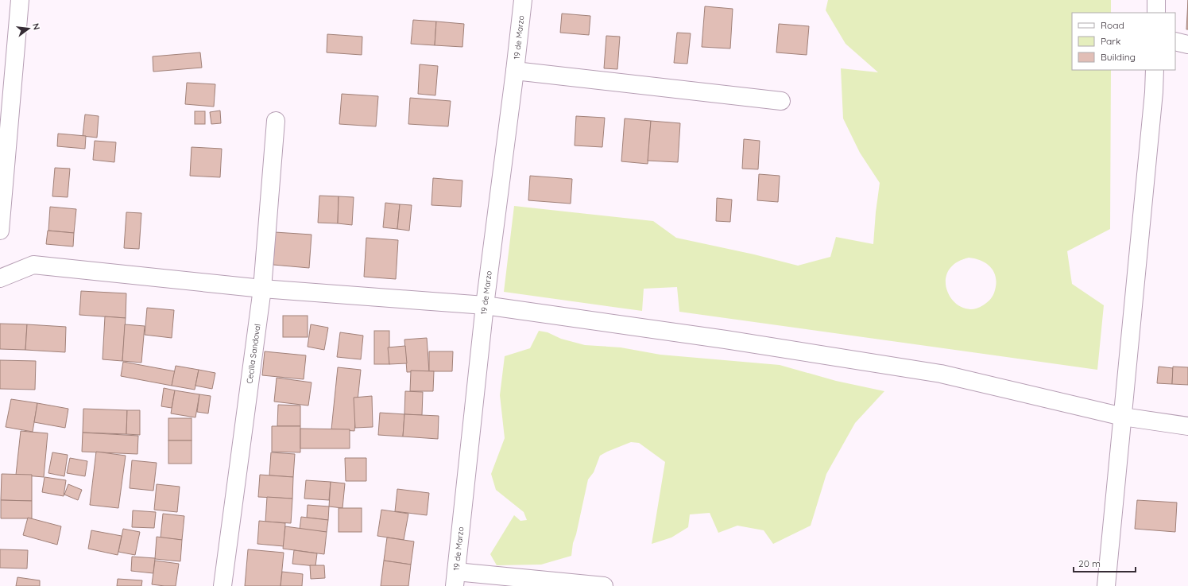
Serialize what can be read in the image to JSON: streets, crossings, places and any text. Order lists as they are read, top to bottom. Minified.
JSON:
{"streets":{"street":["19 de Marzo","Cecilia Sandoval"]},"legend":["Road","Park","Building"],"scale_bar":"20 m","north":"right"}
